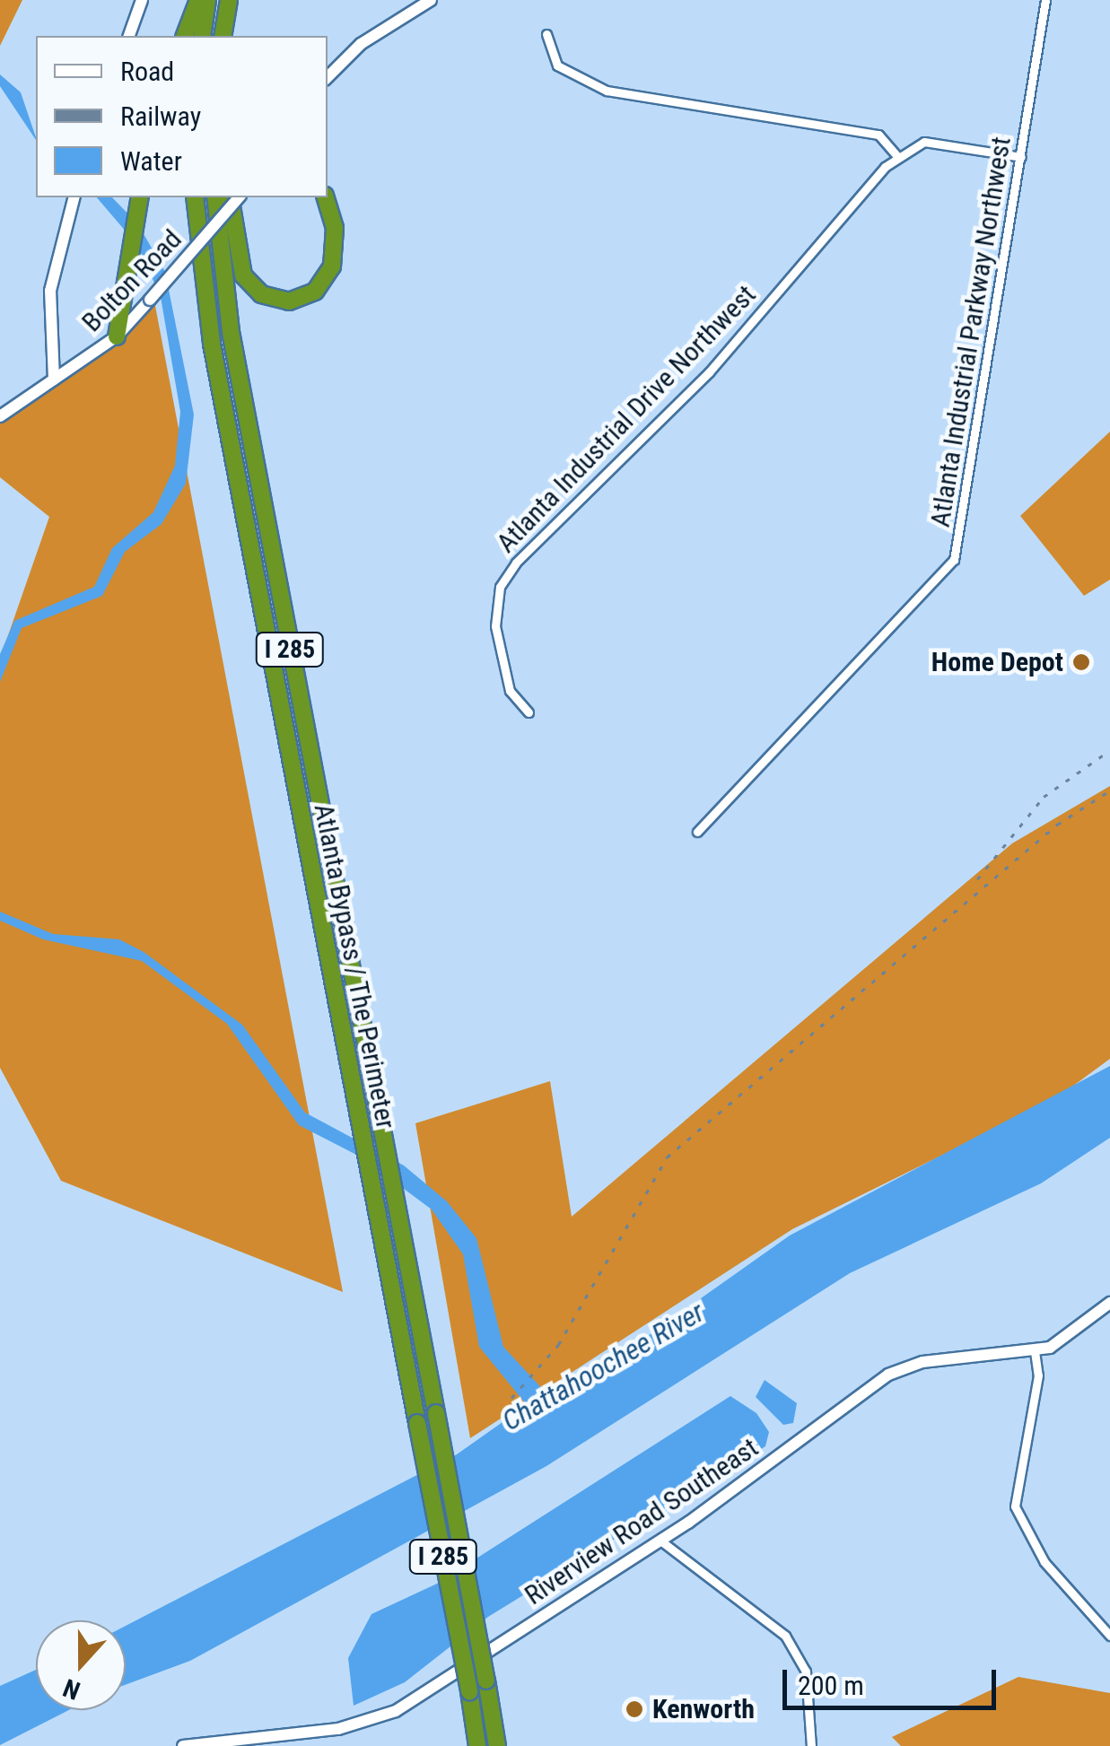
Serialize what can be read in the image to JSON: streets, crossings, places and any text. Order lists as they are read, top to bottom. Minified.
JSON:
{"streets":{"highway":["I 285","Atlanta Bypass / The Perimeter"],"street":["Bolton Road","Atlanta Industrial Parkway Northwest","Atlanta Industrial Drive Northwest","Riverview Road Southeast"]},"water":["Chattahoochee River"],"places":["Home Depot","Kenworth"],"legend":["Road","Railway","Water"],"scale_bar":"200 m","north":"bottom"}
